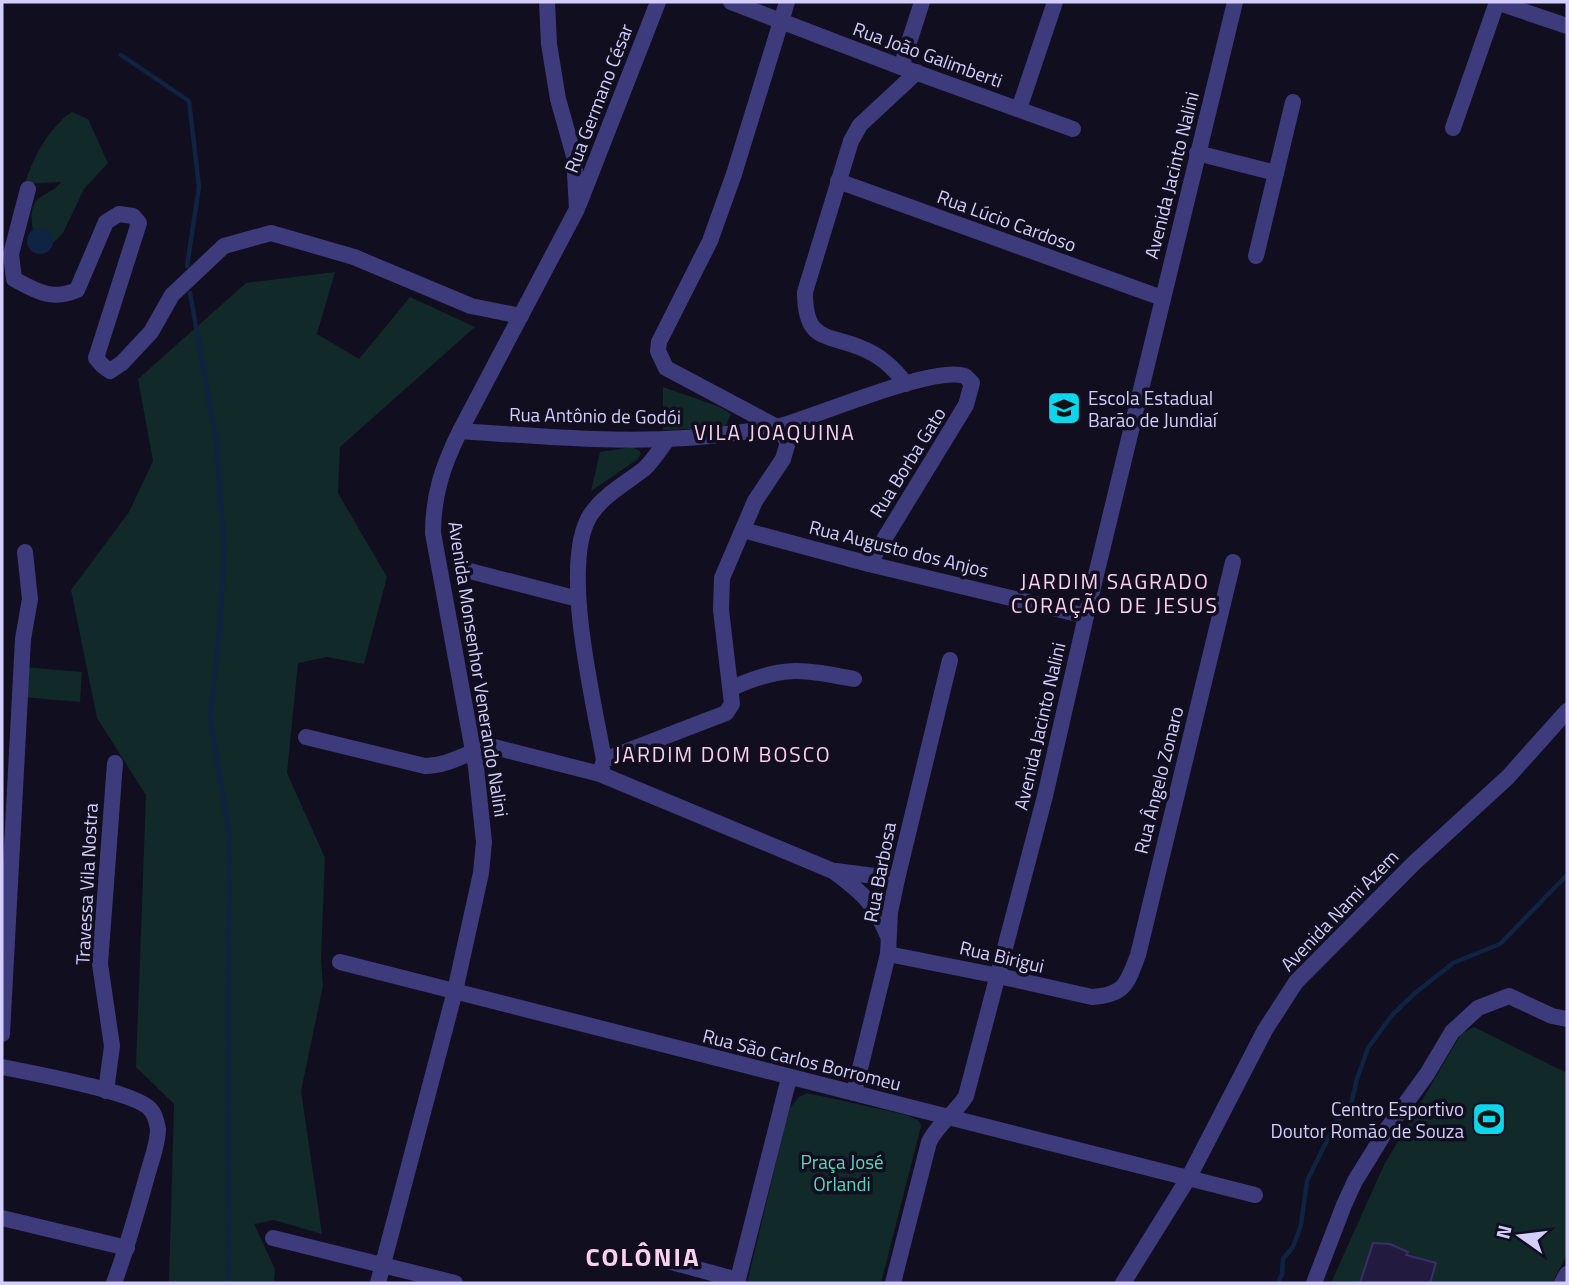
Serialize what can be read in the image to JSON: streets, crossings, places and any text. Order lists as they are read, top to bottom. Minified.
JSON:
{"streets":{"street":["Rua João Galimberti","Rua Germano César","Avenida Jacinto Nalini","Rua Lúcio Cardoso","Rua Antônio de Godói","Rua Borba Gato","Rua Augusto dos Anjos","Avenida Monsenhor Venerando Nalini","Rua Ângelo Zonaro","Rua Barbosa","Travessa Vila Nostra","Avenida Nami Azem","Rua Birigui","Rua São Carlos Borromeu"]},"crossings":[["Rua Germano César","Avenida Monsenhor Venerando Nalini"],["Avenida Jacinto Nalini","Rua Lúcio Cardoso"],["Avenida Jacinto Nalini","Rua Augusto dos Anjos"],["Avenida Jacinto Nalini","Rua Birigui"],["Avenida Jacinto Nalini","Rua São Carlos Borromeu"],["Rua Antônio de Godói","Rua Borba Gato"],["Rua Antônio de Godói","Avenida Monsenhor Venerando Nalini"],["Rua Borba Gato","Rua Augusto dos Anjos"],["Avenida Monsenhor Venerando Nalini","Rua São Carlos Borromeu"],["Rua Ângelo Zonaro","Rua Birigui"],["Rua Barbosa","Rua Birigui"],["Rua Barbosa","Rua São Carlos Borromeu"],["Avenida Nami Azem","Rua São Carlos Borromeu"]],"districts":["VILA JOAQUINA","JARDIM SAGRADO CORAÇÃO DE JESUS","JARDIM DOM BOSCO","COLÔNIA"],"parks":["Praça José Orlandi"],"places":{"school or university":["Escola Estadual Barão de Jundiaí"],"sports":["Centro Esportivo Doutor Romão de Souza"]},"north":"left"}
